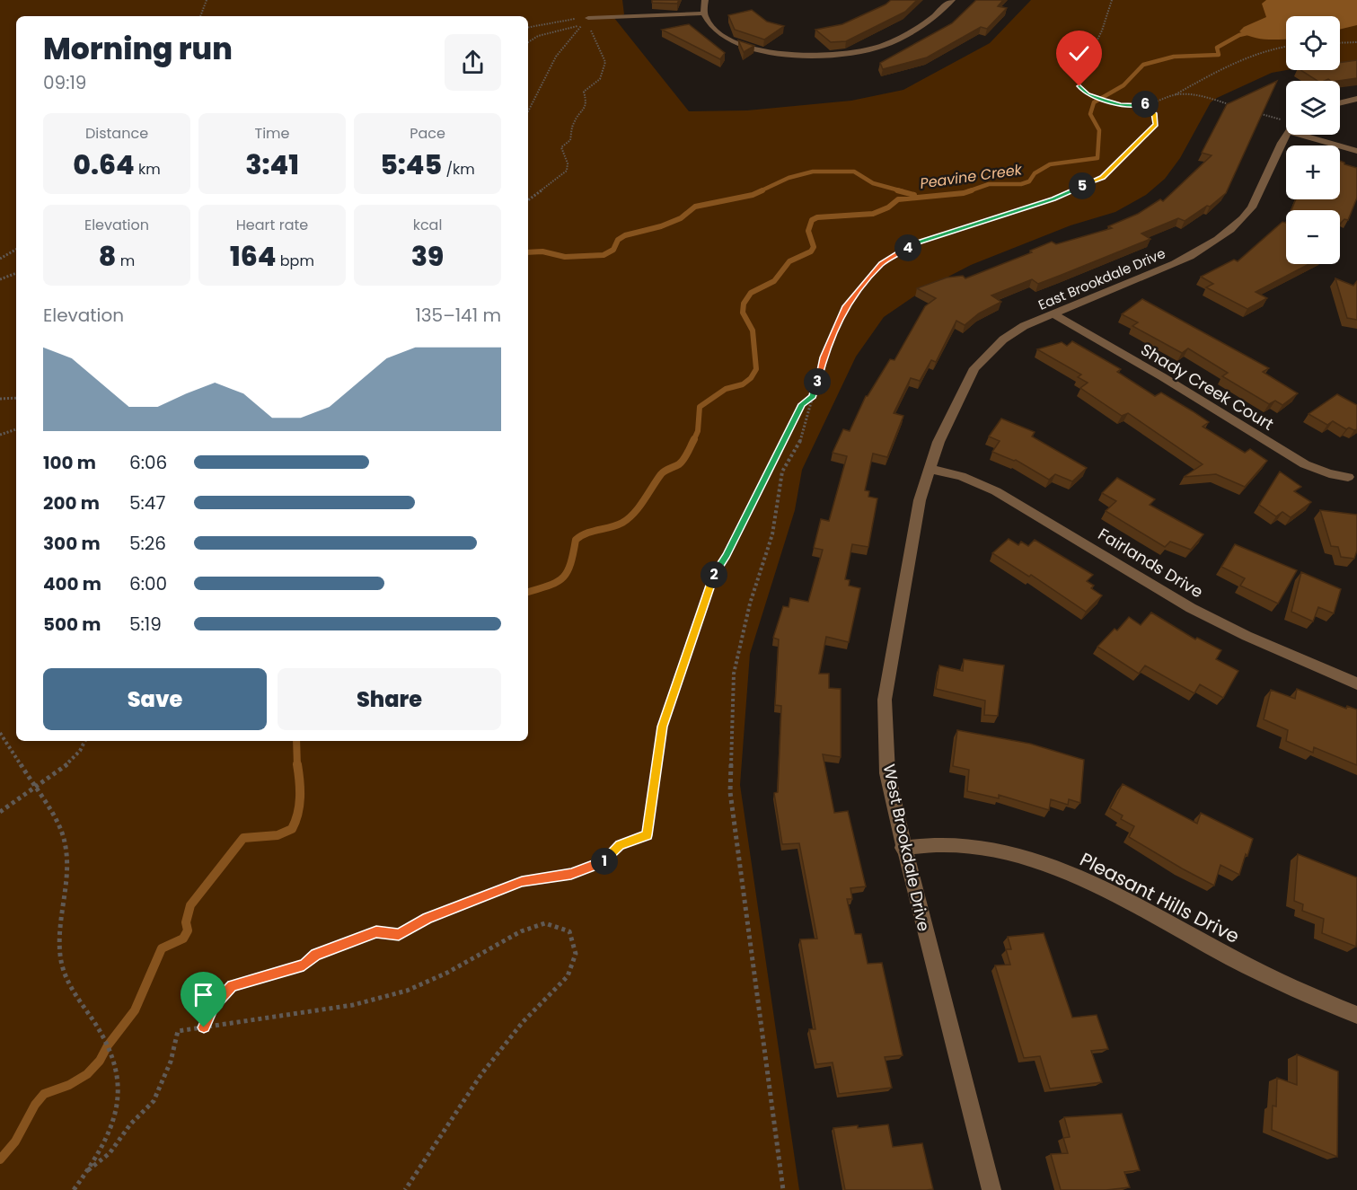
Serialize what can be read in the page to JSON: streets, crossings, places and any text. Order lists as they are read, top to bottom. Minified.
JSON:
{"streets":{"street":["East Brookdale Drive","Shady Creek Court","Fairlands Drive","West Brookdale Drive","Pleasant Hills Drive"]},"crossings":[["East Brookdale Drive","Shady Creek Court"],["East Brookdale Drive","Fairlands Drive"],["East Brookdale Drive","West Brookdale Drive"],["Fairlands Drive","West Brookdale Drive"],["West Brookdale Drive","Pleasant Hills Drive"]],"water":["Peavine Creek"],"page":{"map_buttons":["+","−"],"heading":["Morning run","09:19"],"pins":["6","5","4","3","2","1"],"stats":[["Distance","0.64 km"],["Time","3:41"],["Pace","5:45 /km"],["Elevation","8 m"],["Heart rate","164 bpm"],["kcal","39"]],"chart":["Elevation","135–141 m"],"list":[{"name":"100 m","note":"6:06"},{"name":"200 m","note":"5:47"},{"name":"300 m","note":"5:26"},{"name":"400 m","note":"6:00"},{"name":"500 m","note":"5:19"}],"buttons":["Save","Share"]}}
